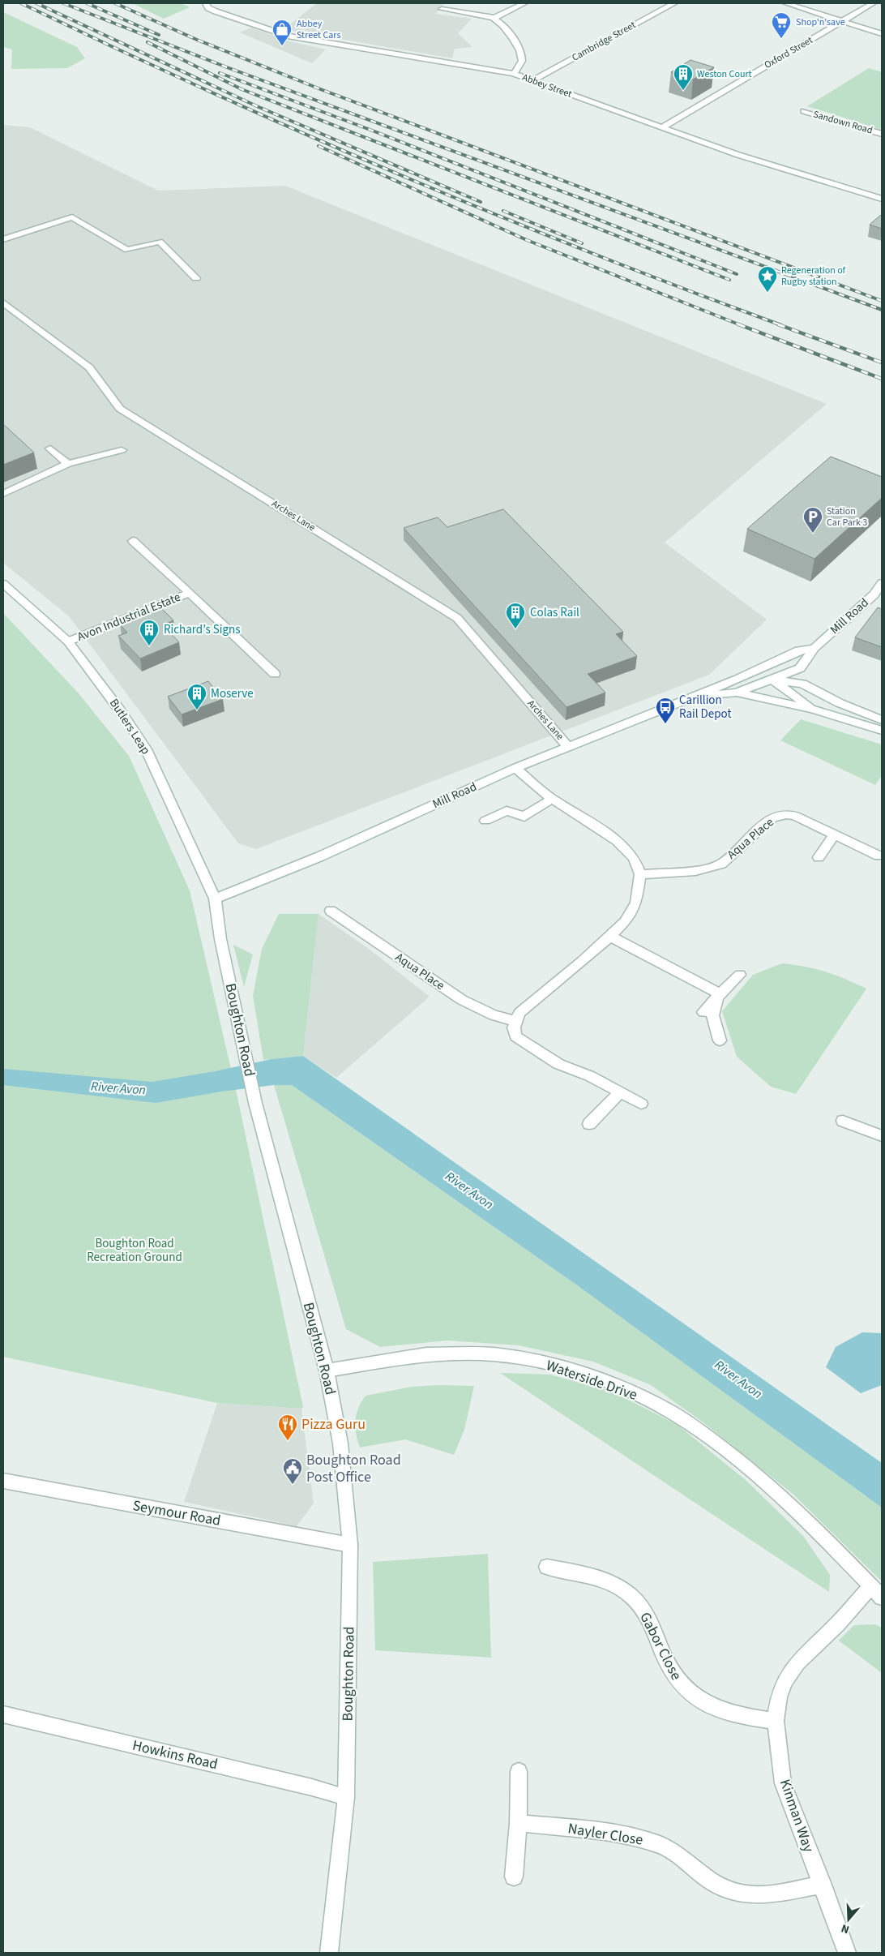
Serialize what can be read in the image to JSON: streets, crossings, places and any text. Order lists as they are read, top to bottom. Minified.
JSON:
{"streets":{"street":["Cambridge Street","Oxford Street","Abbey Street","Sandown Road","Arches Lane","Mill Road","Avon Industrial Estate","Butlers Leap","Aqua Place","Boughton Road","Waterside Drive","Seymour Road","Gabor Close","Howkins Road","Kinman Way","Nayler Close"]},"crossings":[["Cambridge Street","Abbey Street"],["Oxford Street","Abbey Street"],["Arches Lane","Mill Road"],["Mill Road","Butlers Leap"],["Mill Road","Boughton Road"],["Avon Industrial Estate","Butlers Leap"],["Butlers Leap","Boughton Road"],["Boughton Road","Waterside Drive"],["Boughton Road","Seymour Road"],["Boughton Road","Howkins Road"],["Waterside Drive","Kinman Way"],["Gabor Close","Kinman Way"],["Kinman Way","Nayler Close"]],"water":["River Avon"],"parks":["Boughton Road Recreation Ground"],"places":{"supermarket":["Shop'n'save"],"shop":["Abbey Street Cars"],"building":["Weston Court","Colas Rail","Richard’s Signs","Moserve"],"place":["Regeneration of Rugby station"],"parking":["Station Car Park 3"],"bus stop":["Carillion Rail Depot"],"restaurant":["Pizza Guru"],"public building":["Boughton Road Post Office"]},"north":"bottom"}
